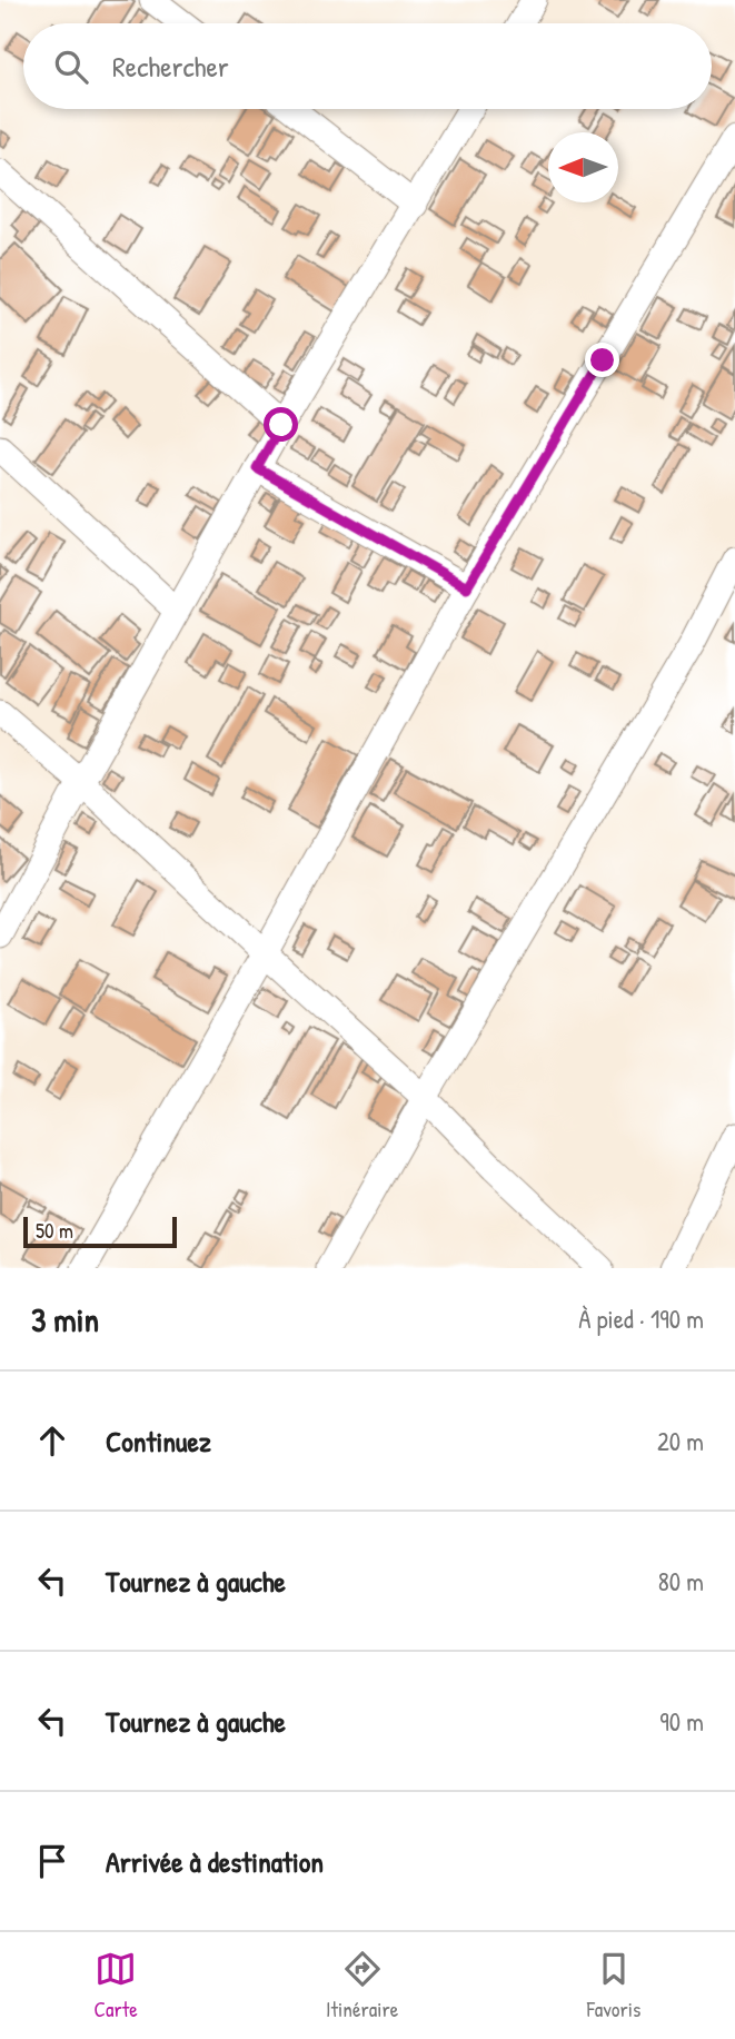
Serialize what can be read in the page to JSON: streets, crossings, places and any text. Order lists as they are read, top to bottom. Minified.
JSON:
{"scale_bar":"50 m","north":"left","page":{"search":"Rechercher","scale":"50 m","heading":["3 min","À pied · 190 m"],"list":[["Continuez","20 m"],["Tournez à gauche","80 m"],["Tournez à gauche","90 m"],"Arrivée à destination"],"nav":["Carte","Itinéraire","Favoris"]}}
